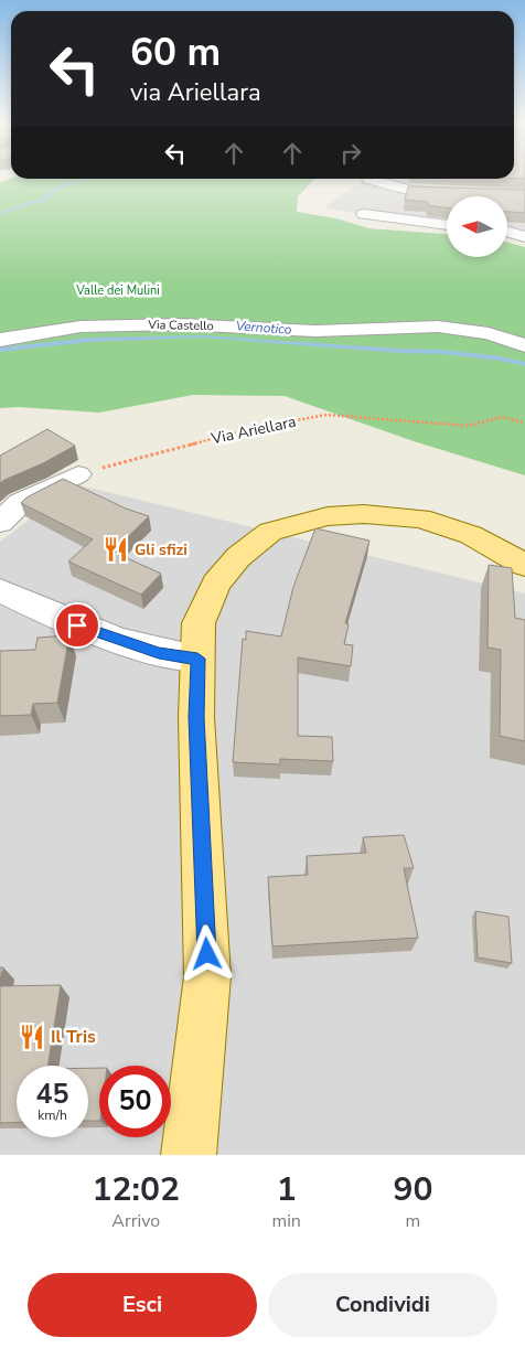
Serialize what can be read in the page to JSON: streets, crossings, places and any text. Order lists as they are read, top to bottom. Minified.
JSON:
{"streets":{"street":["Via Castello"],"path":["Via Ariellara"]},"water":["Vernotico"],"parks":["Valle dei Mulini"],"places":{"restaurant":["Gli sfizi","Il Tris"]},"north":"left","page":{"turn":["60 m","via Ariellara"],"speed":"45 km/h","limit":"50","eta":["12:02","Arrivo","1","min","90","m"],"buttons":["Esci","Condividi"]}}
